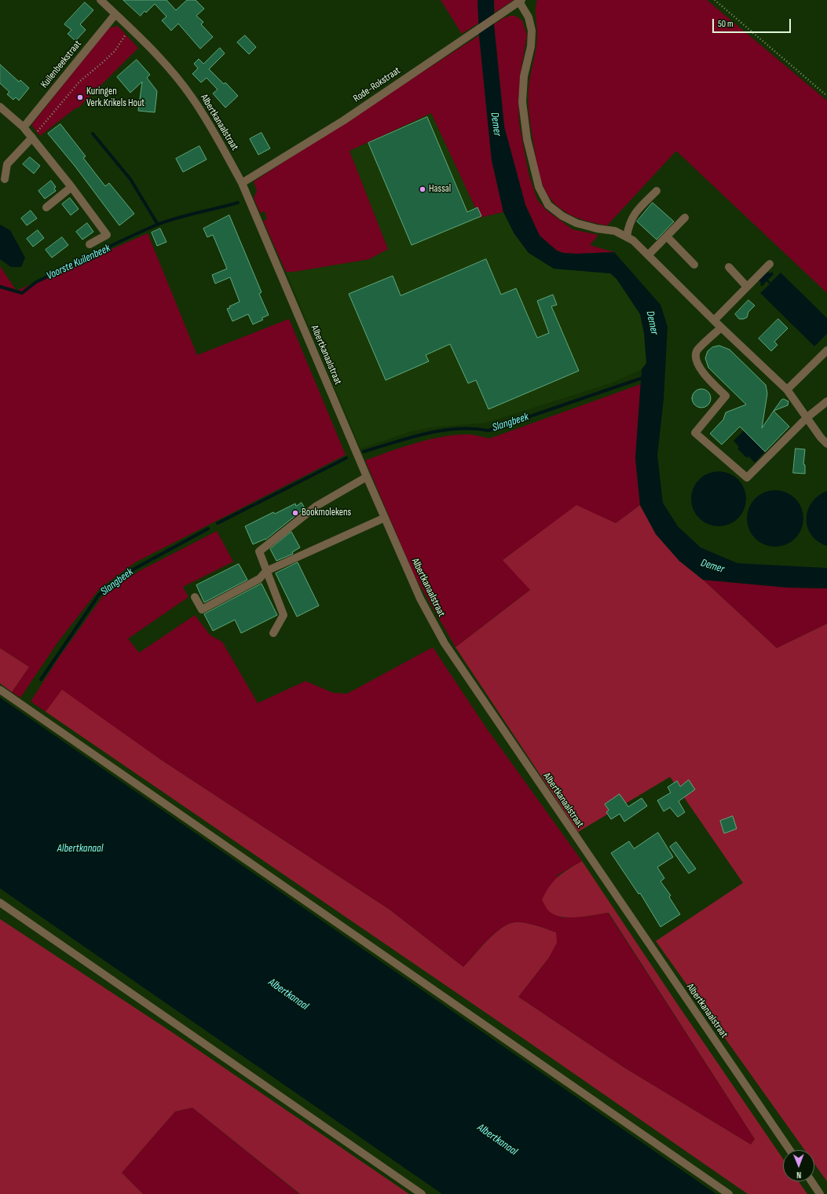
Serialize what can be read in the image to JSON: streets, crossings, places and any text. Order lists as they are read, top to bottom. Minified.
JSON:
{"streets":{"street":["Kuilenbeekstraat","Rode-Rokstraat","Albertkanaalstraat"]},"crossings":[["Kuilenbeekstraat","Albertkanaalstraat"],["Rode-Rokstraat","Albertkanaalstraat"]],"water":["Demer","Voorste Kuilenbeek","Slangbeek","Albertkanaal"],"places":["Kuringen Verk.Krikels Hout","Hassal","Bookmolekens"],"scale_bar":"50 m","north":"bottom"}
